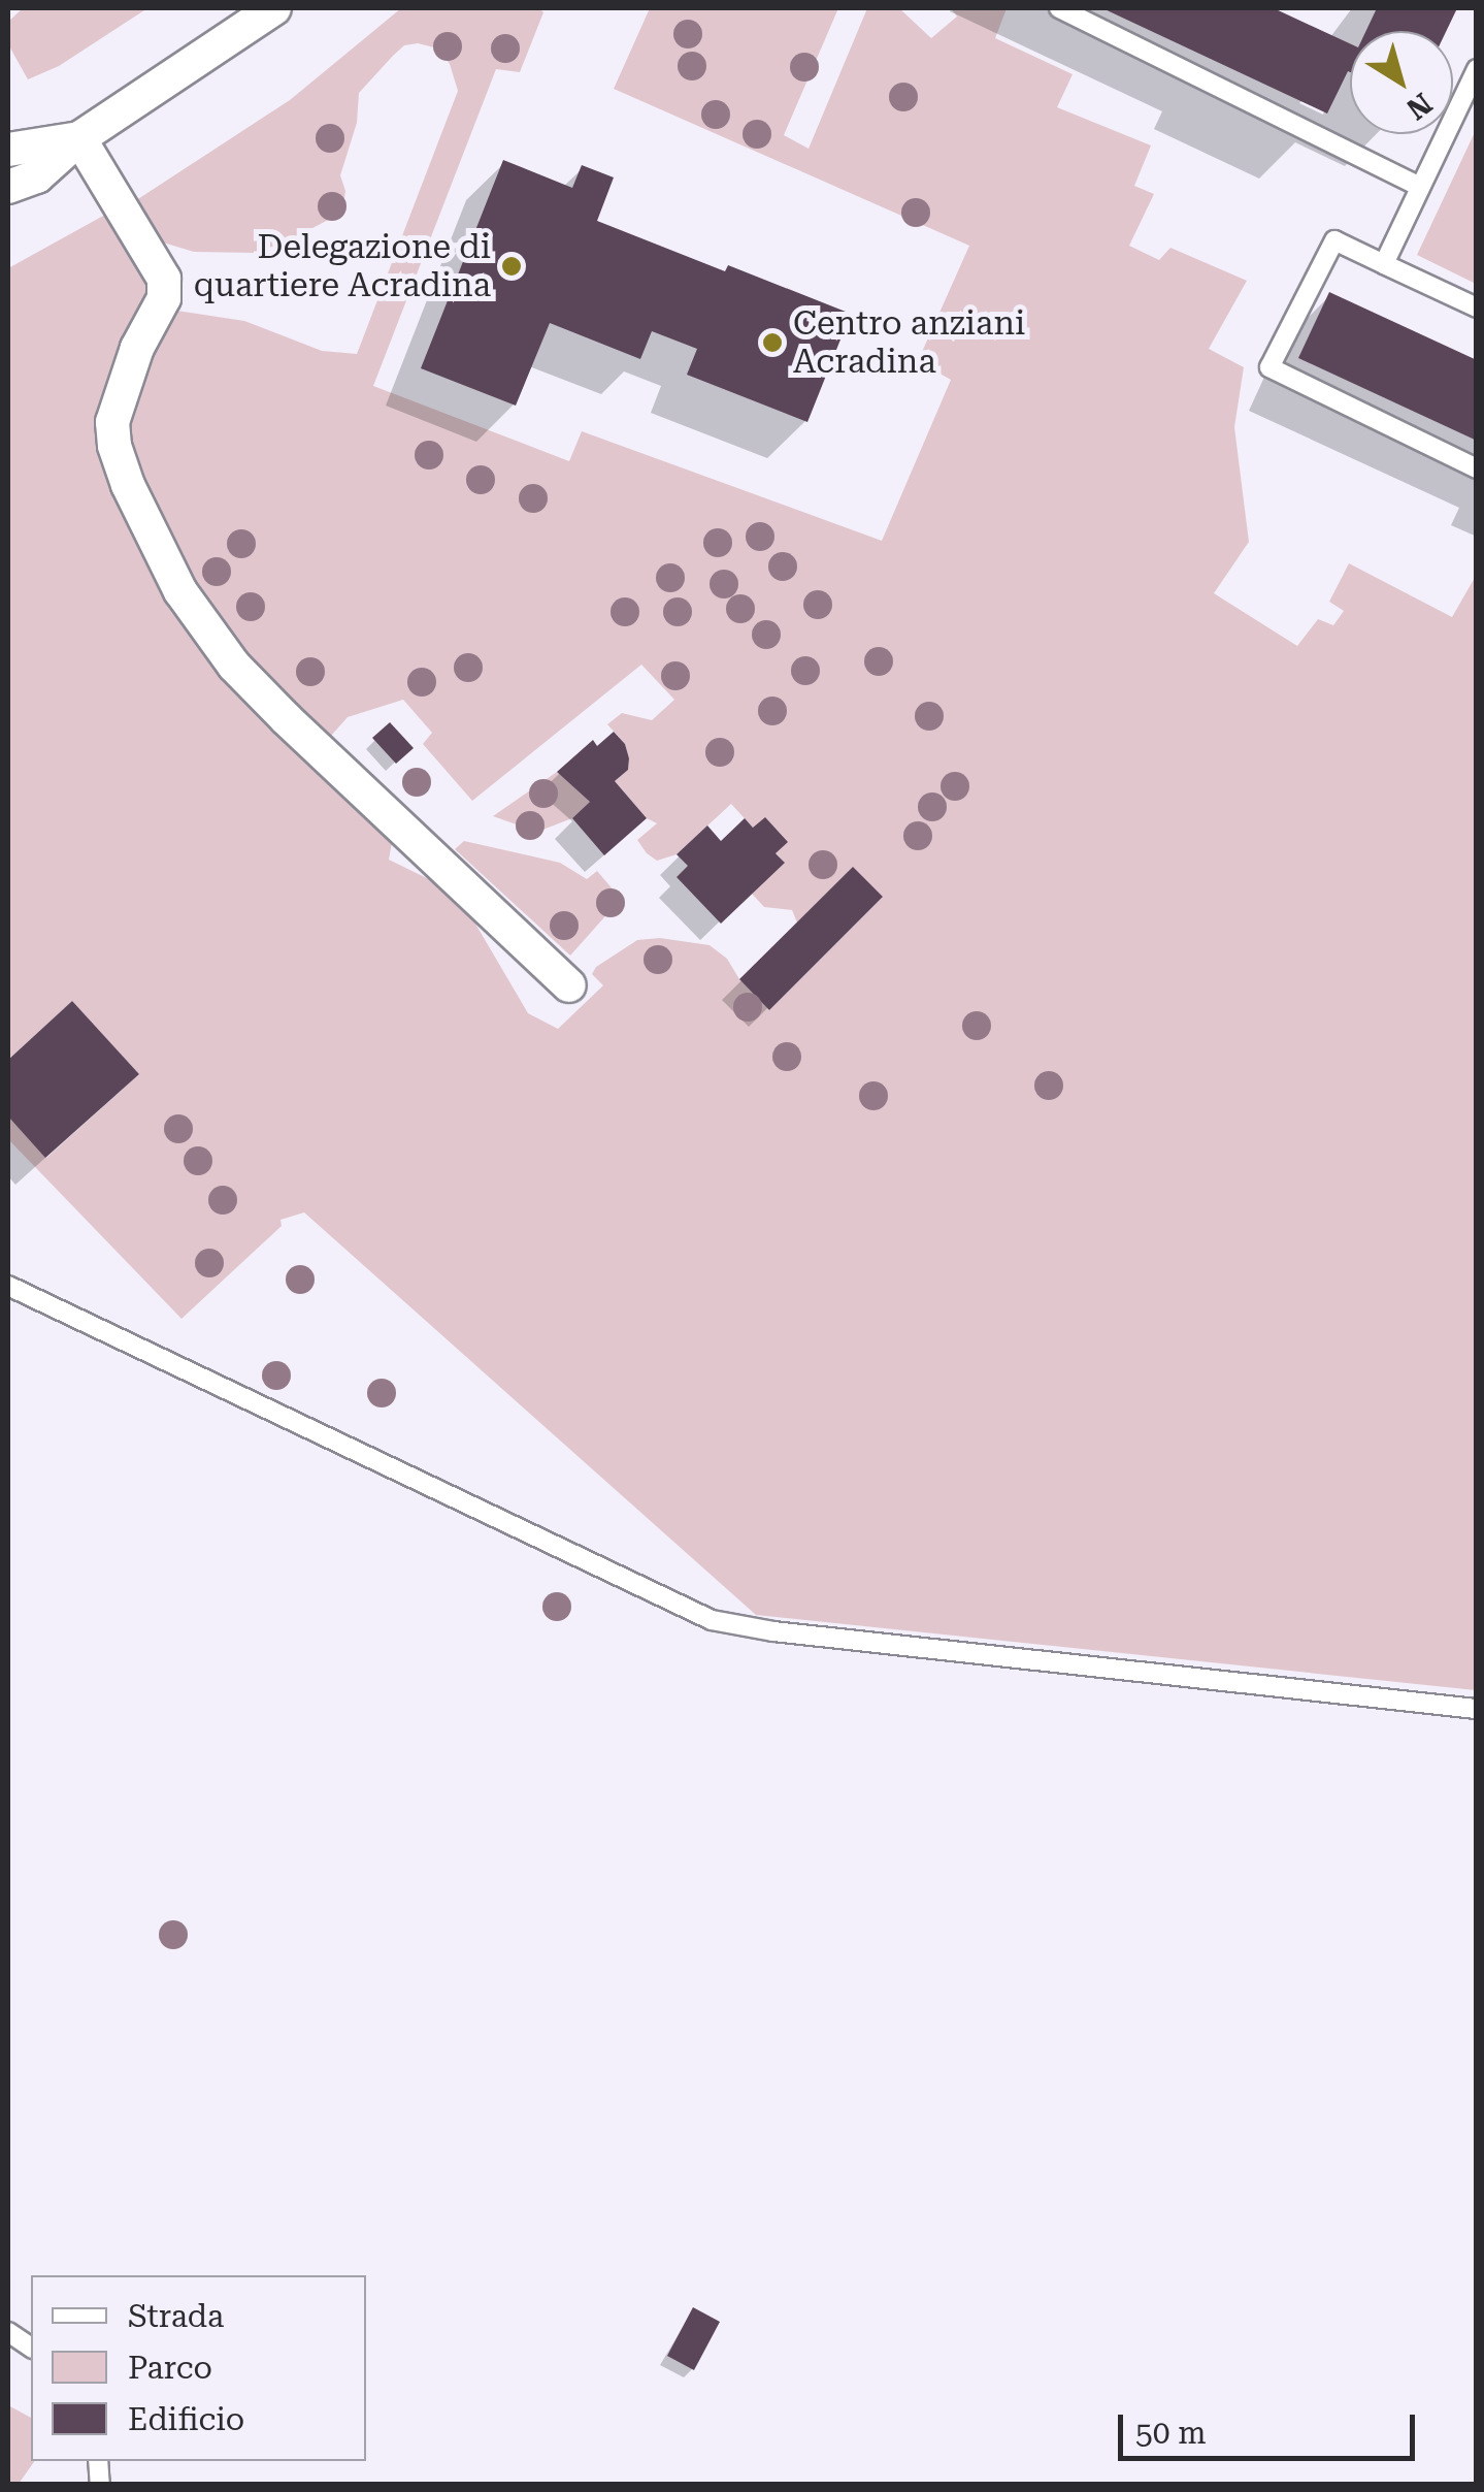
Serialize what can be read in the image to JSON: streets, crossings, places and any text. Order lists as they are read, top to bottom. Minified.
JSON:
{"places":["Delegazione di quartiere Acradina","Centro anziani Acradina"],"legend":["Strada","Parco","Edificio"],"scale_bar":"50 m","north":"bottom right"}
